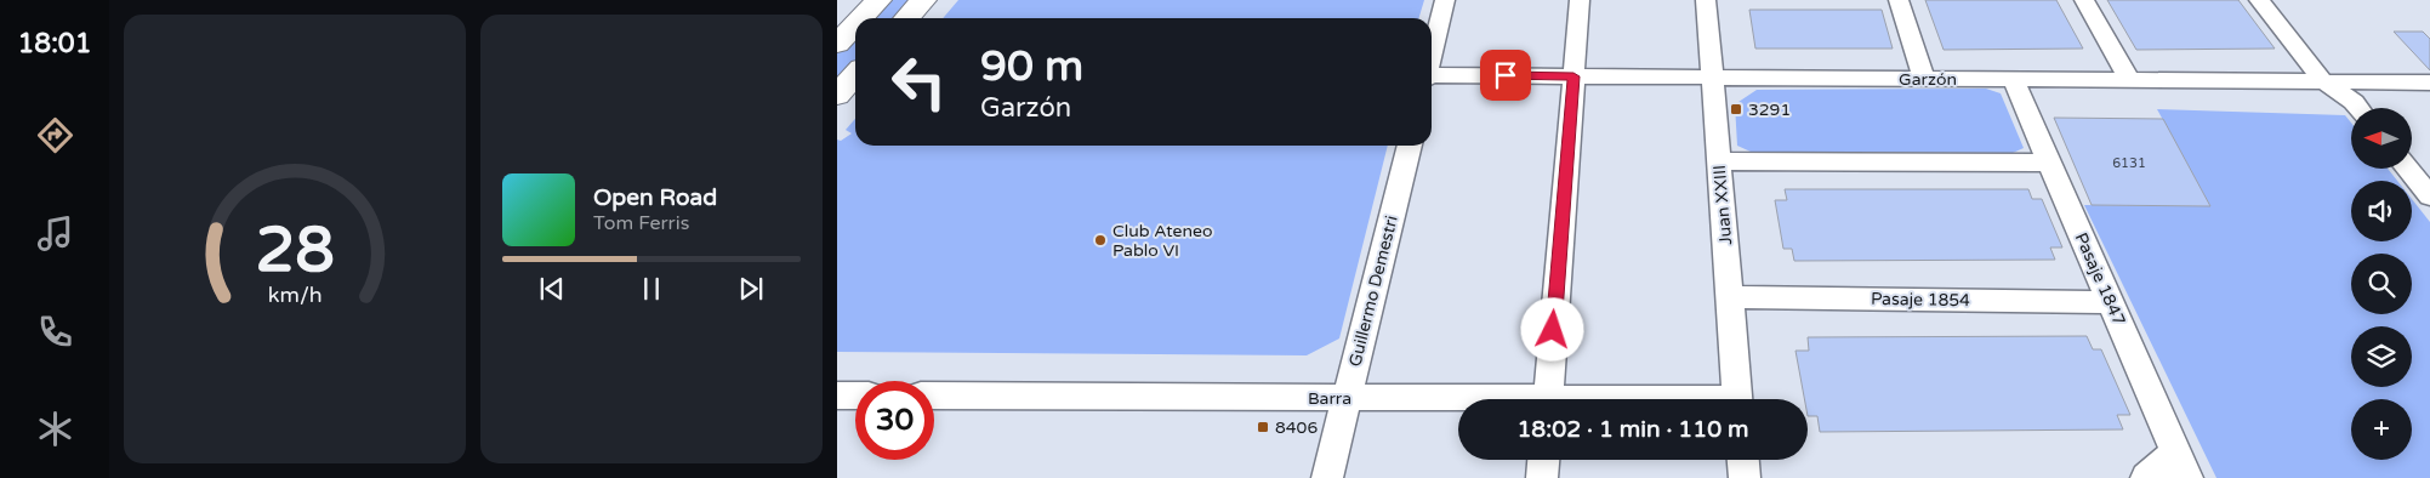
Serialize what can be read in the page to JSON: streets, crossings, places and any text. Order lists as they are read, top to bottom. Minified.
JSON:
{"streets":{"street":["Garzón","Juan XXIII","Pasaje 1847","Guillermo Demestri","Pasaje 1854","Barra"]},"crossings":[["Garzón","Juan XXIII"],["Garzón","Pasaje 1847"],["Juan XXIII","Pasaje 1854"],["Pasaje 1847","Pasaje 1854"],["Guillermo Demestri","Barra"]],"places":{"transit":["3291","8406"],"other":["Club Ateneo Pablo VI"]},"house_numbers":["6131"],"north":"left","page":{"tabs":"18:01","turn":["90 m","Garzón"],"map_buttons":"+","song":["Open Road","Tom Ferris"],"limit":"30","trip":"18:02 · 1 min · 110 m","gauge":["28","km/h"]}}
